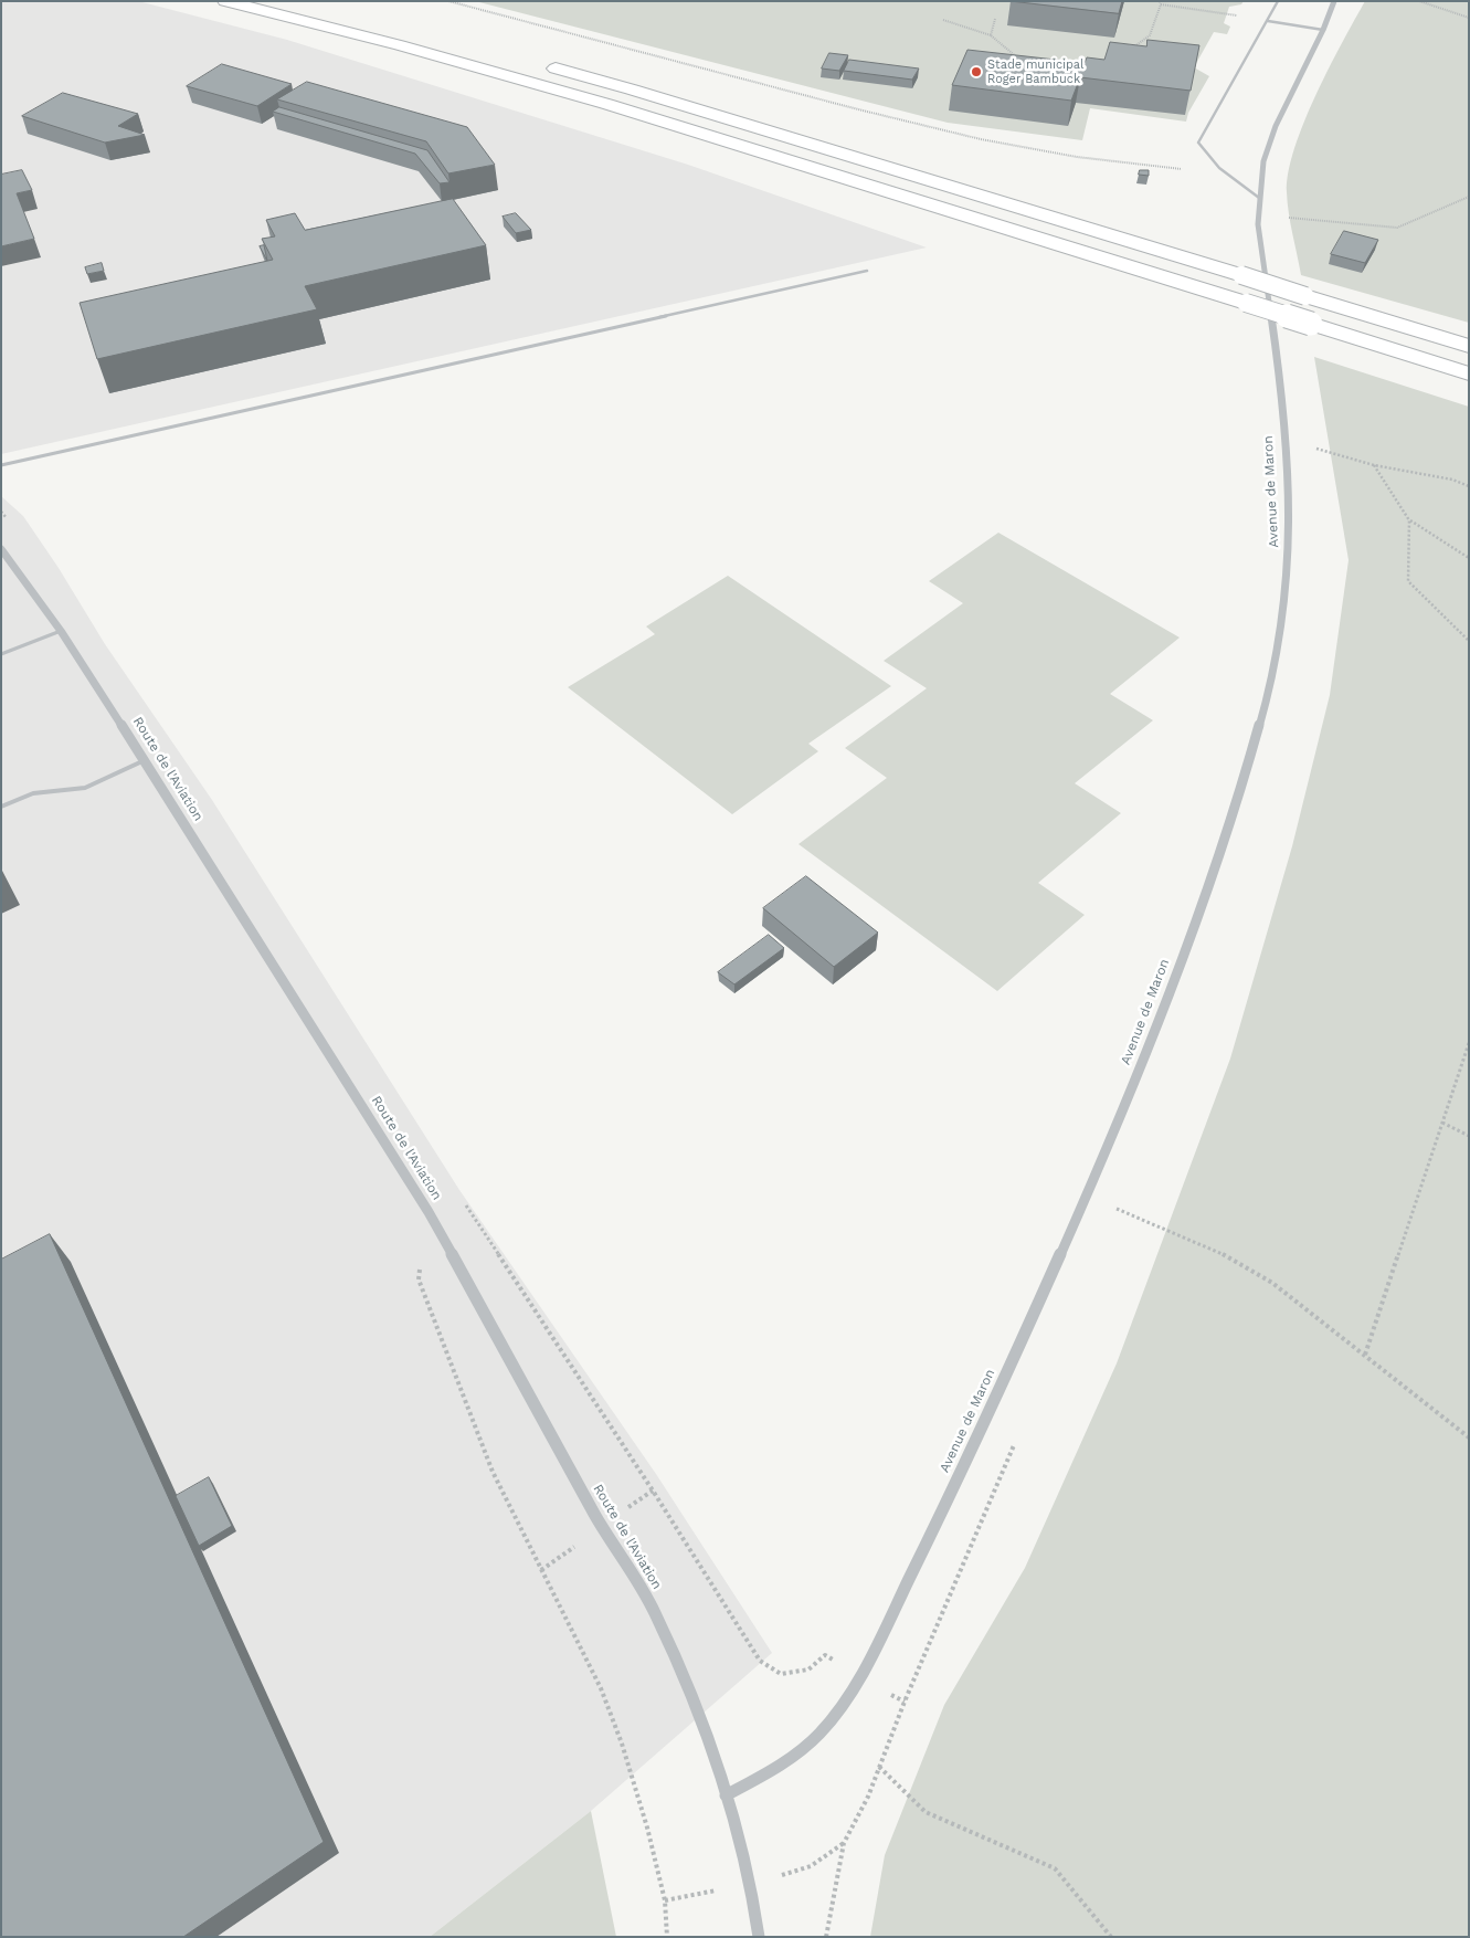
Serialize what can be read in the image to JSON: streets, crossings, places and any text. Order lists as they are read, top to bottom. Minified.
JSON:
{"streets":{"street":["Avenue de Maron","Route de l'Aviation"]},"crossings":[["Avenue de Maron","Route de l'Aviation"]],"places":["Stade municipal Roger Bambuck"]}
